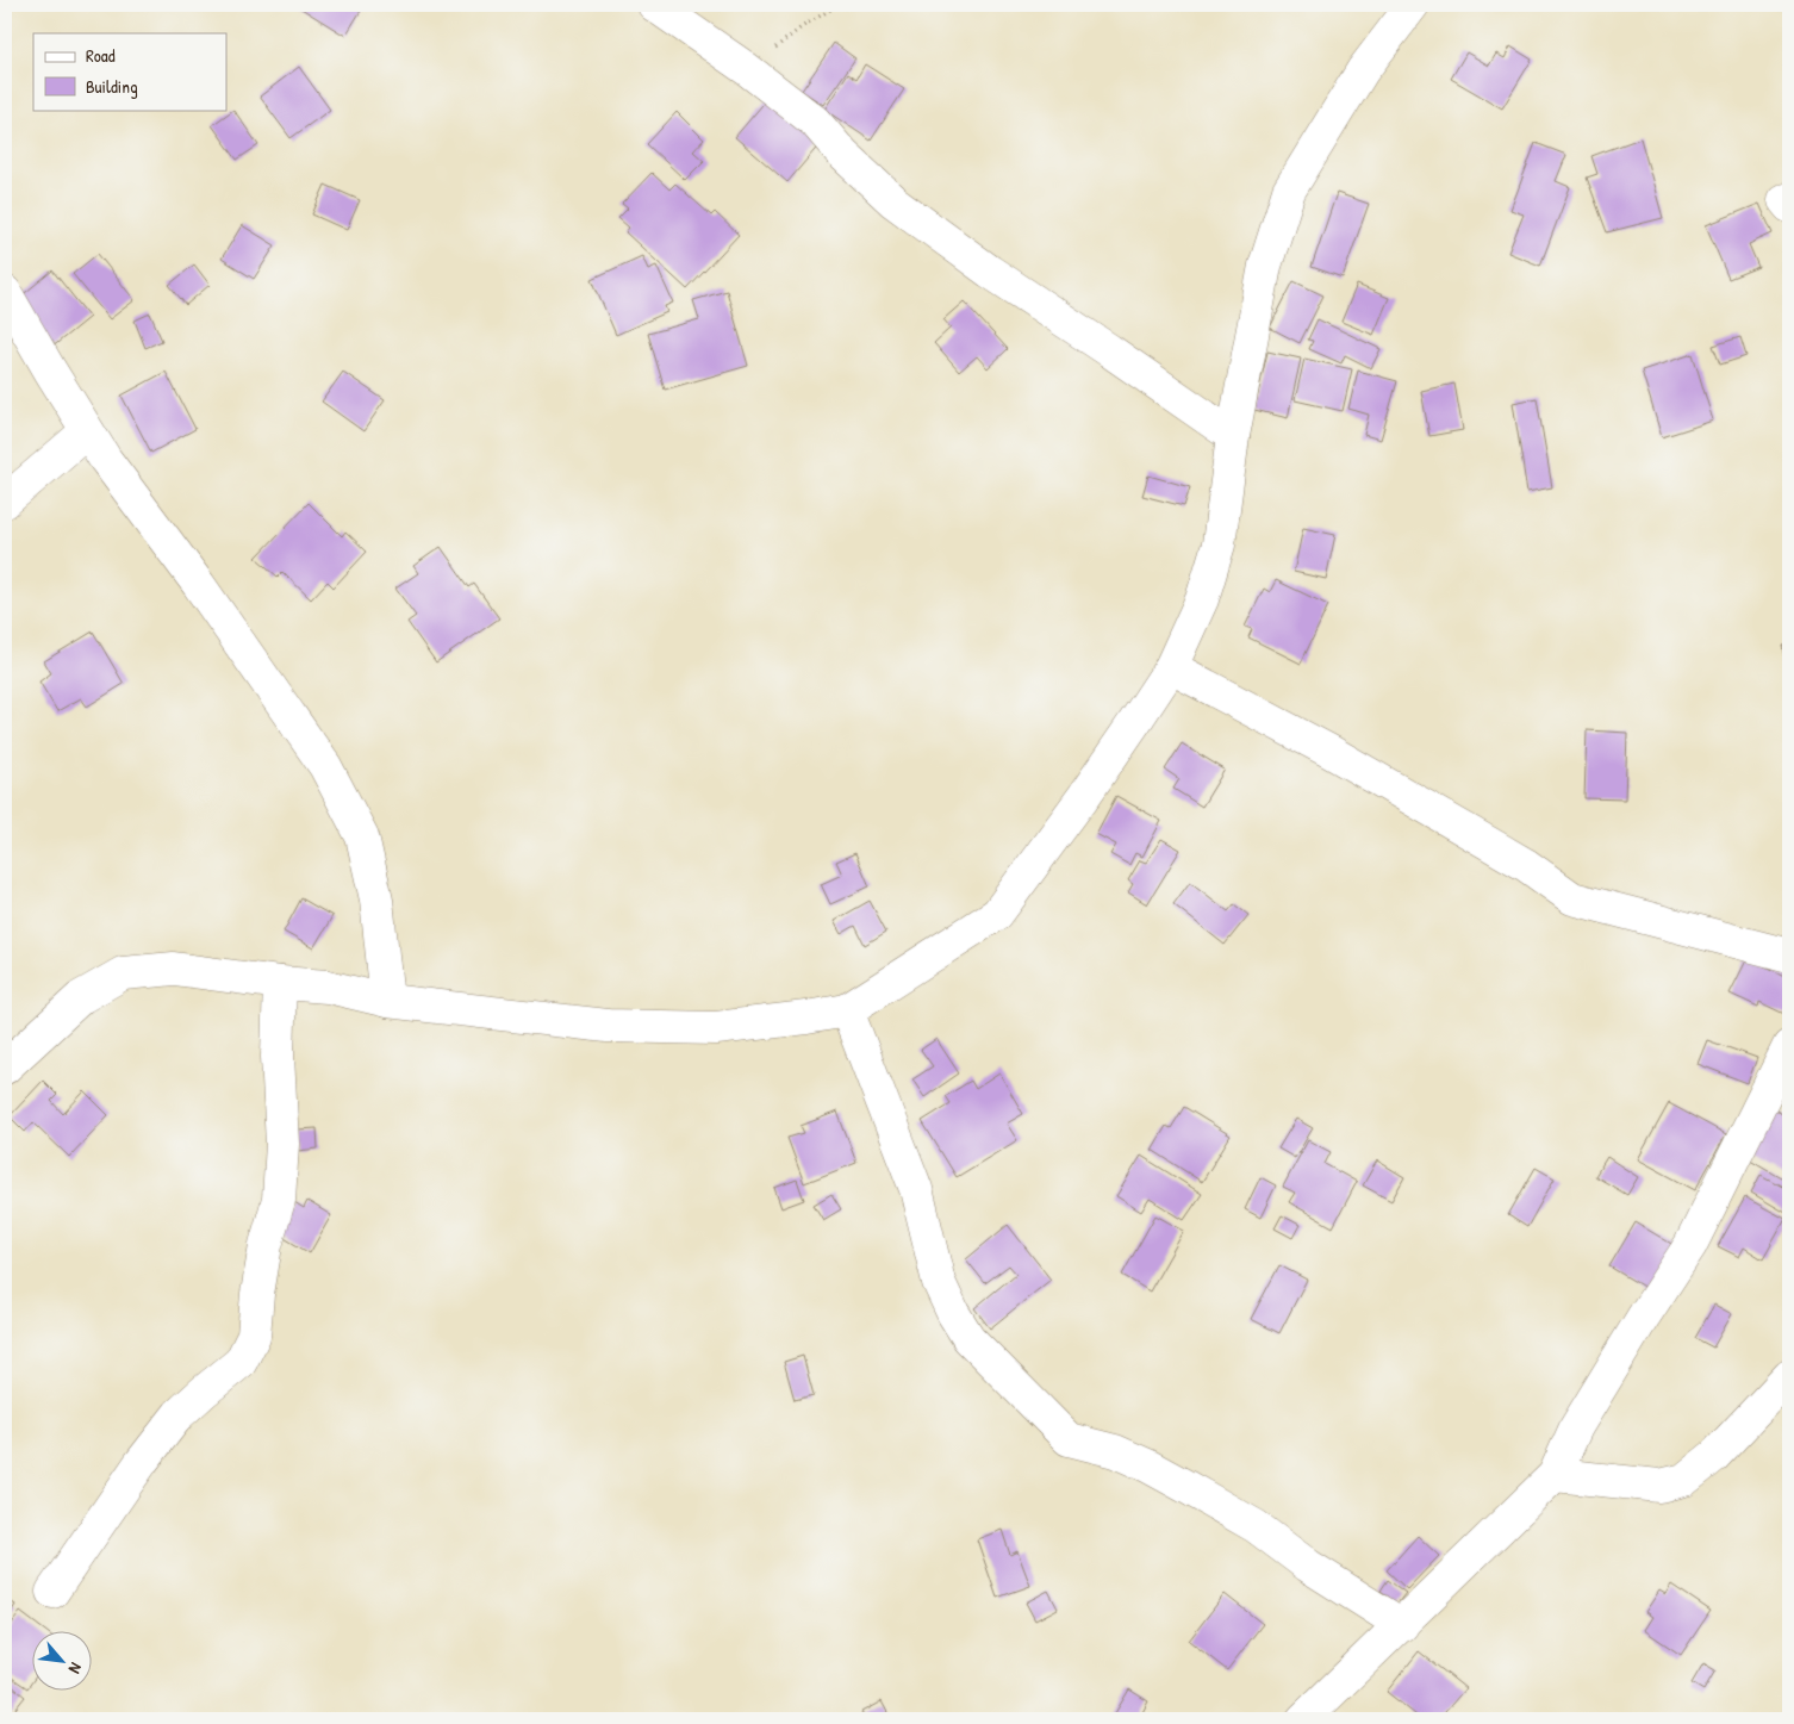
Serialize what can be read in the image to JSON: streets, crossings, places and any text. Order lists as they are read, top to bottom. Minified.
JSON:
{"legend":["Road","Building"],"north":"bottom right"}
